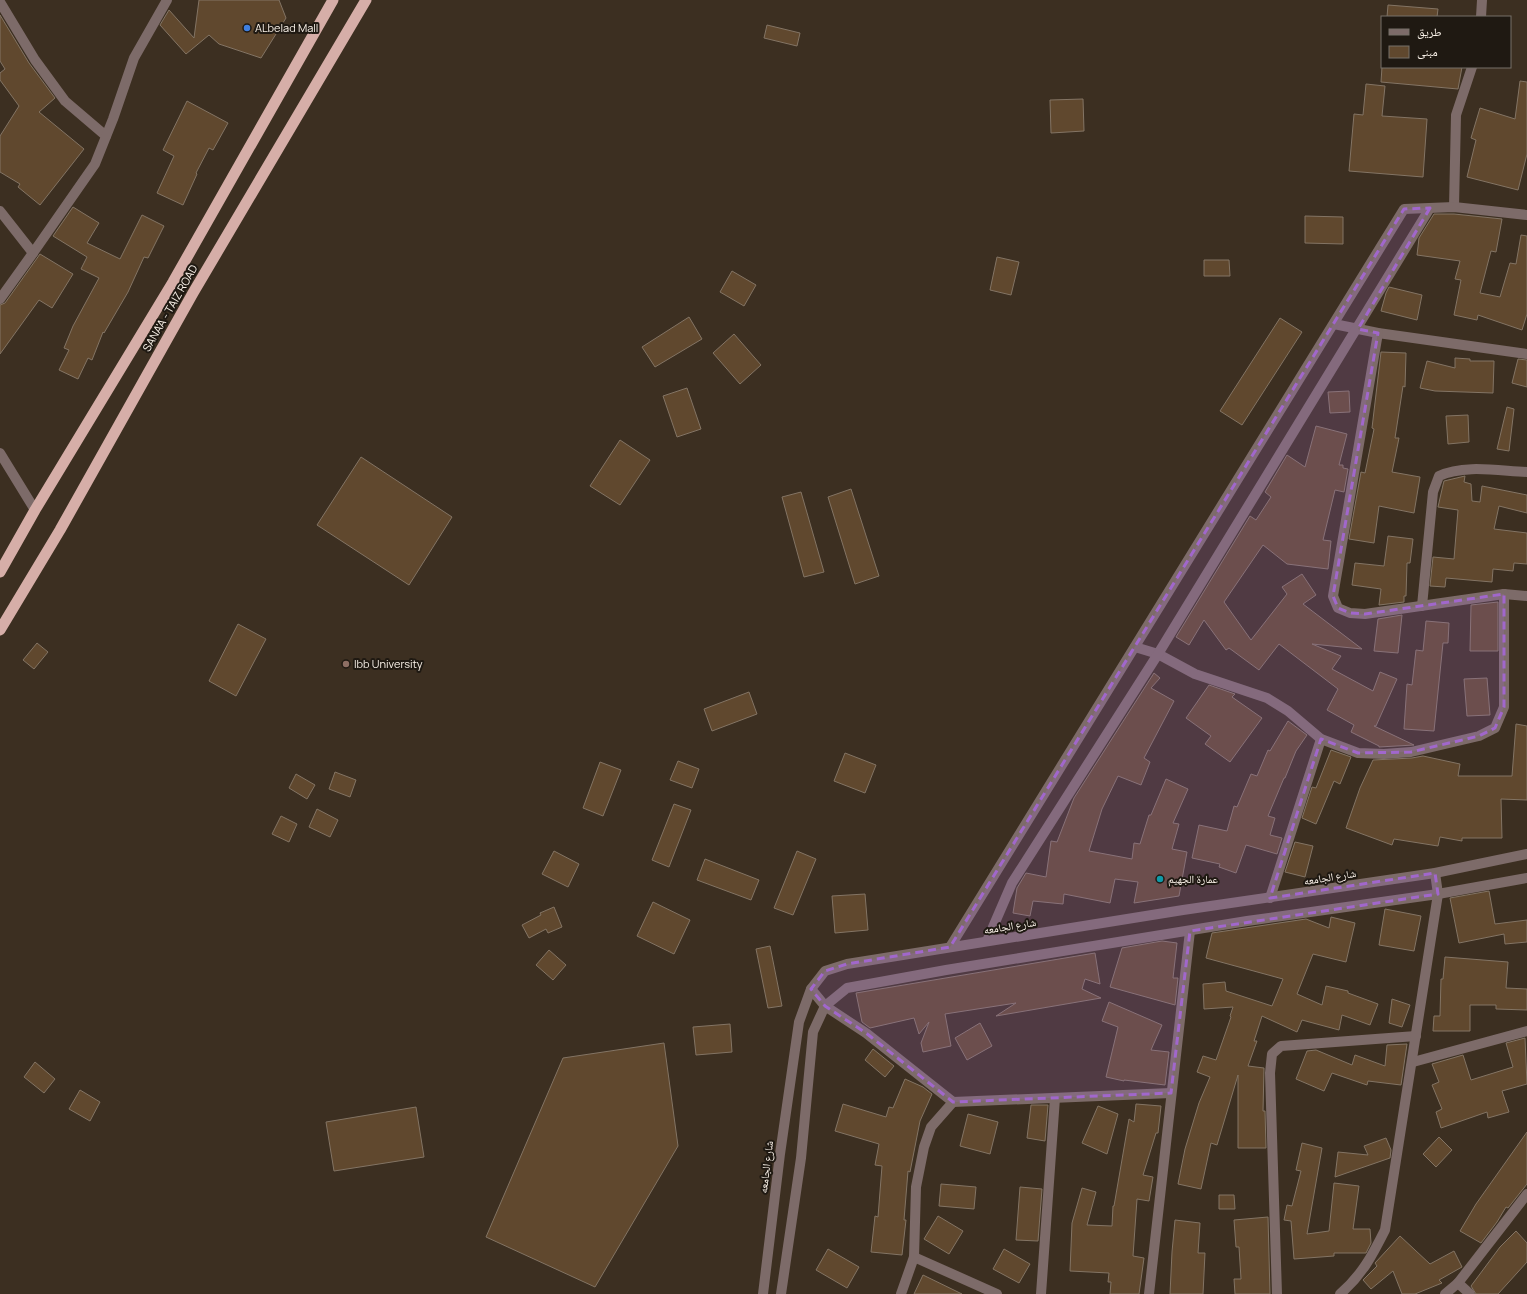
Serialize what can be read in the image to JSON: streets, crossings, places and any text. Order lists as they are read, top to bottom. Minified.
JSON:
{"streets":{"highway":["SANA'A - TAIZ ROAD"],"street":["شارع الجامعه"]},"places":["ALbelad Mall","Ibb University","عمارة الجهيم"],"legend":["طريق","مبنى"]}
